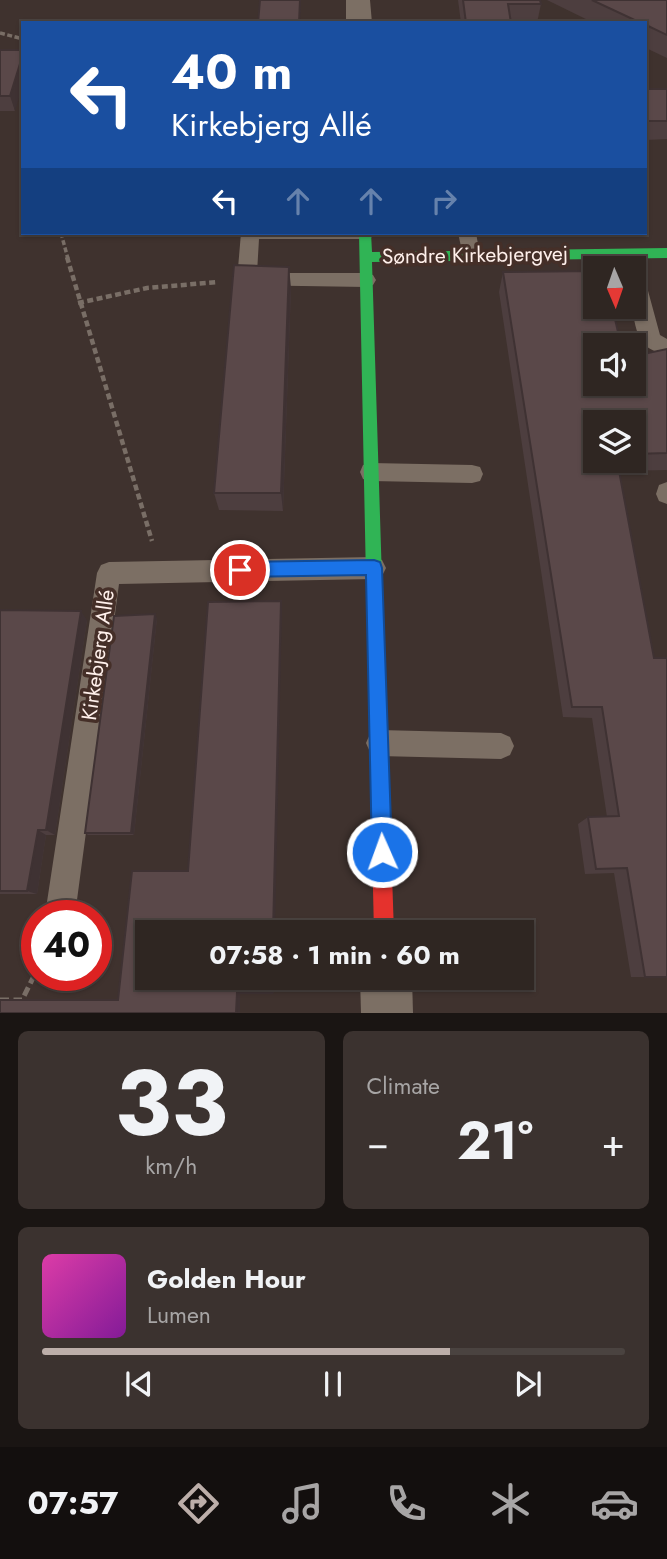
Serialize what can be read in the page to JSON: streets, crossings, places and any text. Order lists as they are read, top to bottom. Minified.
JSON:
{"streets":{"street":["Søndre Kirkebjergvej"],"lane":["Kirkebjerg Allé"]},"north":"bottom","page":{"turn":["40 m","Kirkebjerg Allé"],"limit":"40","trip":"07:58 · 1 min · 60 m","tile":[["33","km/h"],"Climate"],"heat":["−","21°","+"],"song":["Golden Hour","Lumen"],"tabs":"07:57"}}
